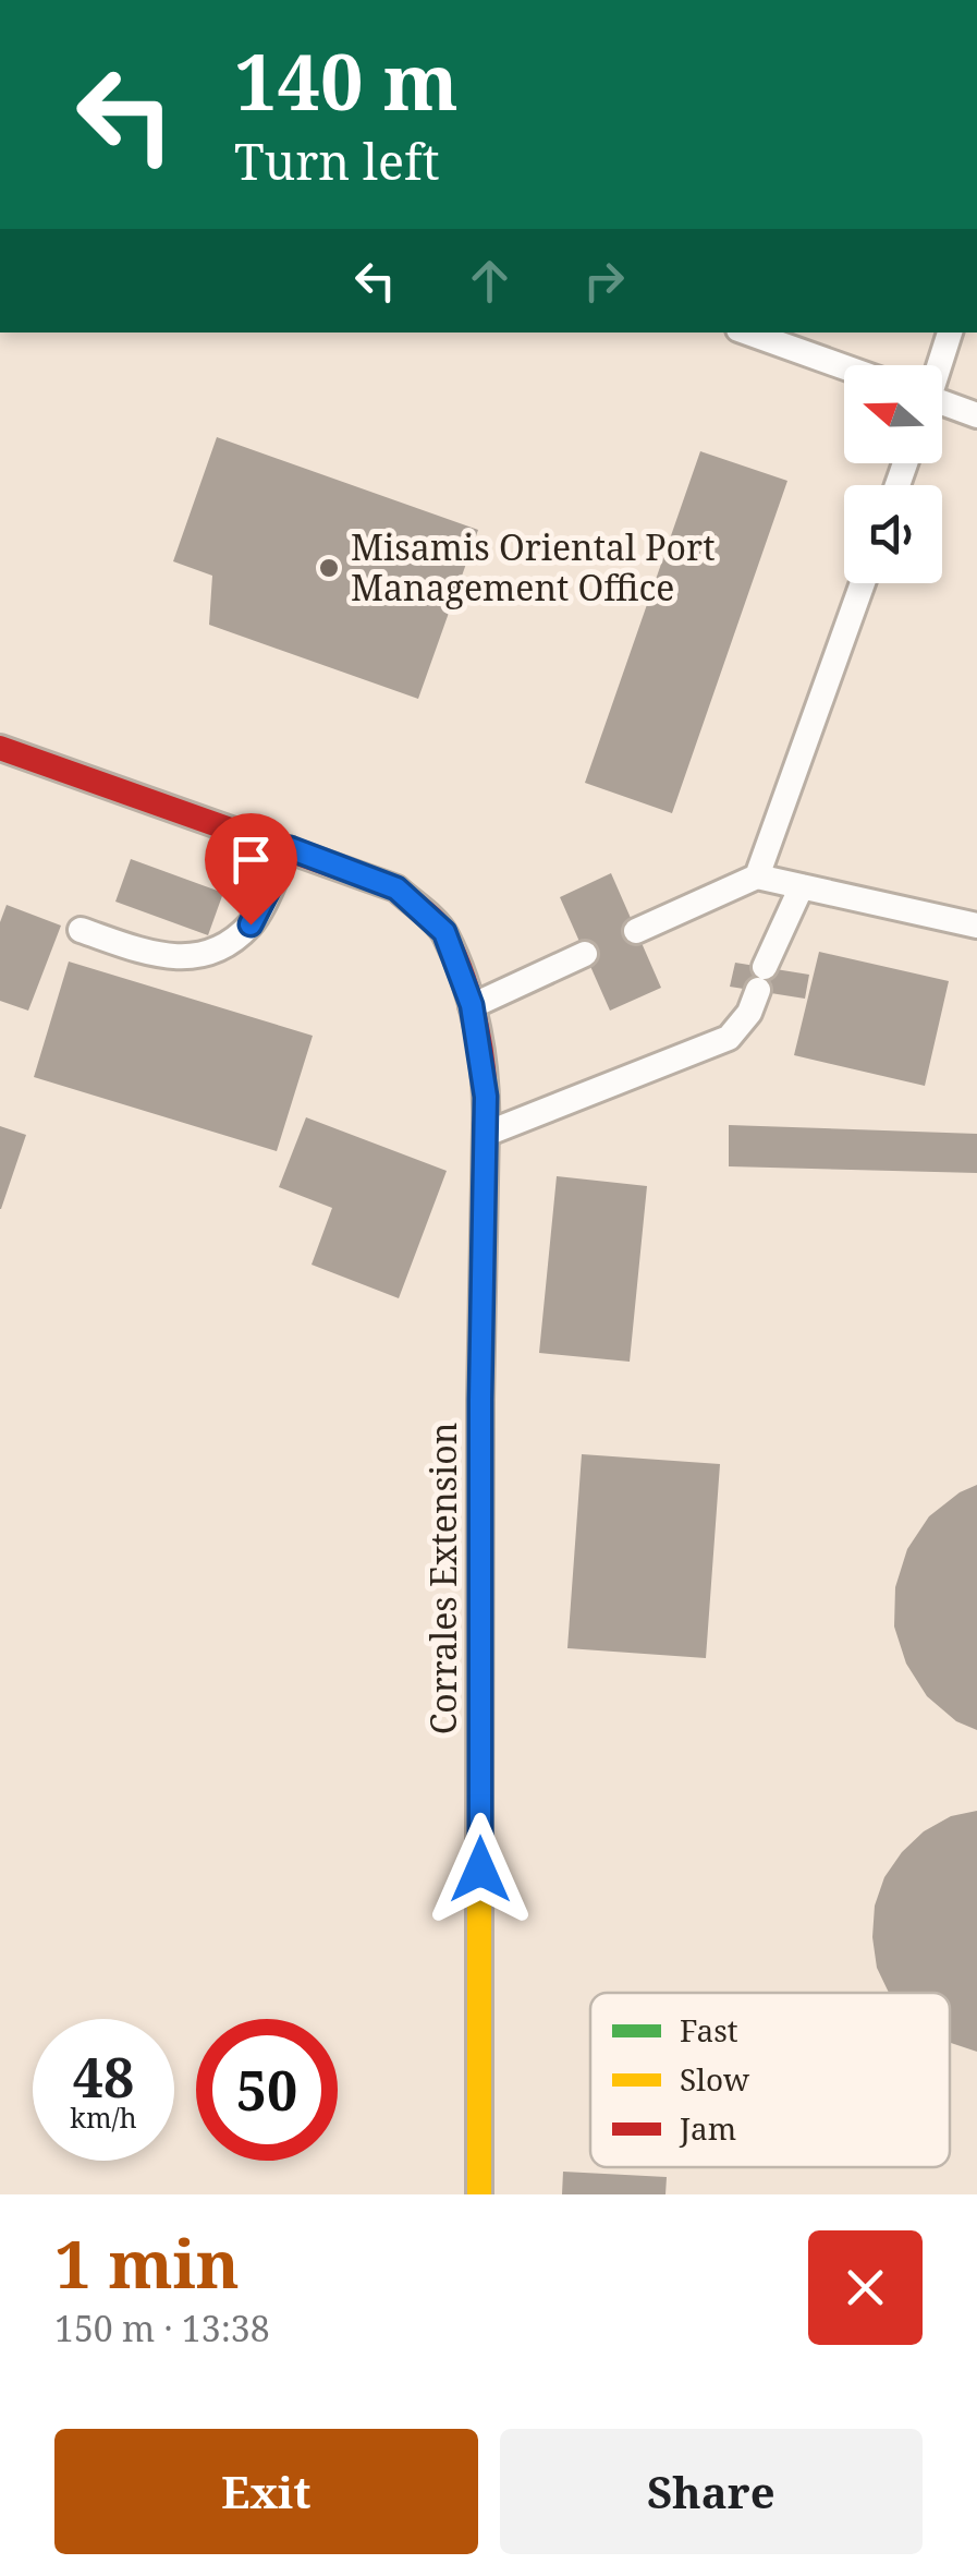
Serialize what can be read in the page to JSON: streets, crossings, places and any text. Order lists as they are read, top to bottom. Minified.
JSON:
{"streets":{"main road":["Corrales Extension"]},"places":["Misamis Oriental Port Management Office"],"legend":["Fast","Slow","Jam"],"north":"left","page":{"turn":["140 m","Turn left"],"speed":"48 km/h","limit":"50","heading":["1 min","150 m · 13:38"],"buttons":["Exit","Share"]}}
